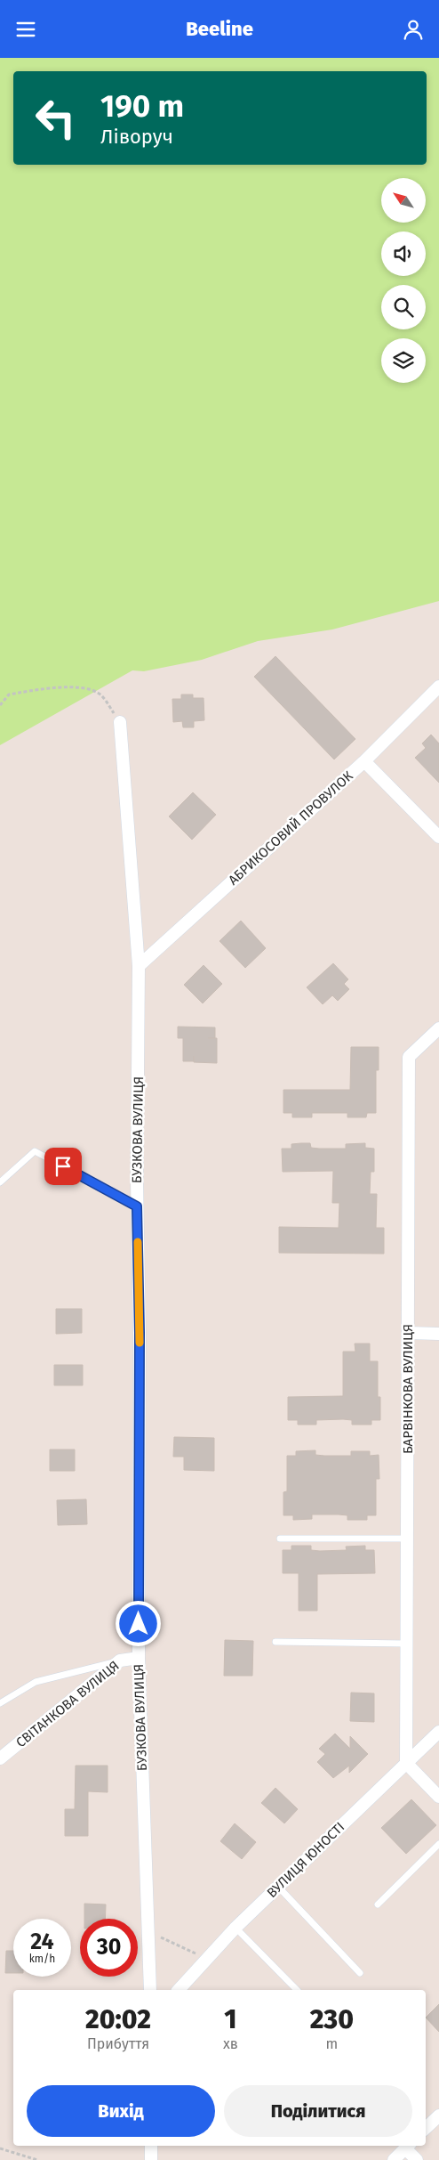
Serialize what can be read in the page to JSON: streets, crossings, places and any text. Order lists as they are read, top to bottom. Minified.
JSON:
{"streets":{"street":["АБРИКОСОВИЙ ПРОВУЛОК","БУЗКОВА ВУЛИЦЯ","БАРВІНКОВА ВУЛИЦЯ","СВІТАНКОВА ВУЛИЦЯ","ВУЛИЦЯ ЮНОСТІ"]},"crossings":[["АБРИКОСОВИЙ ПРОВУЛОК","БУЗКОВА ВУЛИЦЯ"],["БУЗКОВА ВУЛИЦЯ","СВІТАНКОВА ВУЛИЦЯ"],["БАРВІНКОВА ВУЛИЦЯ","ВУЛИЦЯ ЮНОСТІ"]],"north":"top left","page":{"header":"Beeline","turn":["190 m","Ліворуч"],"speed":"24 km/h","limit":"30","eta":["20:02","Прибуття","1","хв","230","m"],"buttons":["Вихід","Поділитися"]}}
